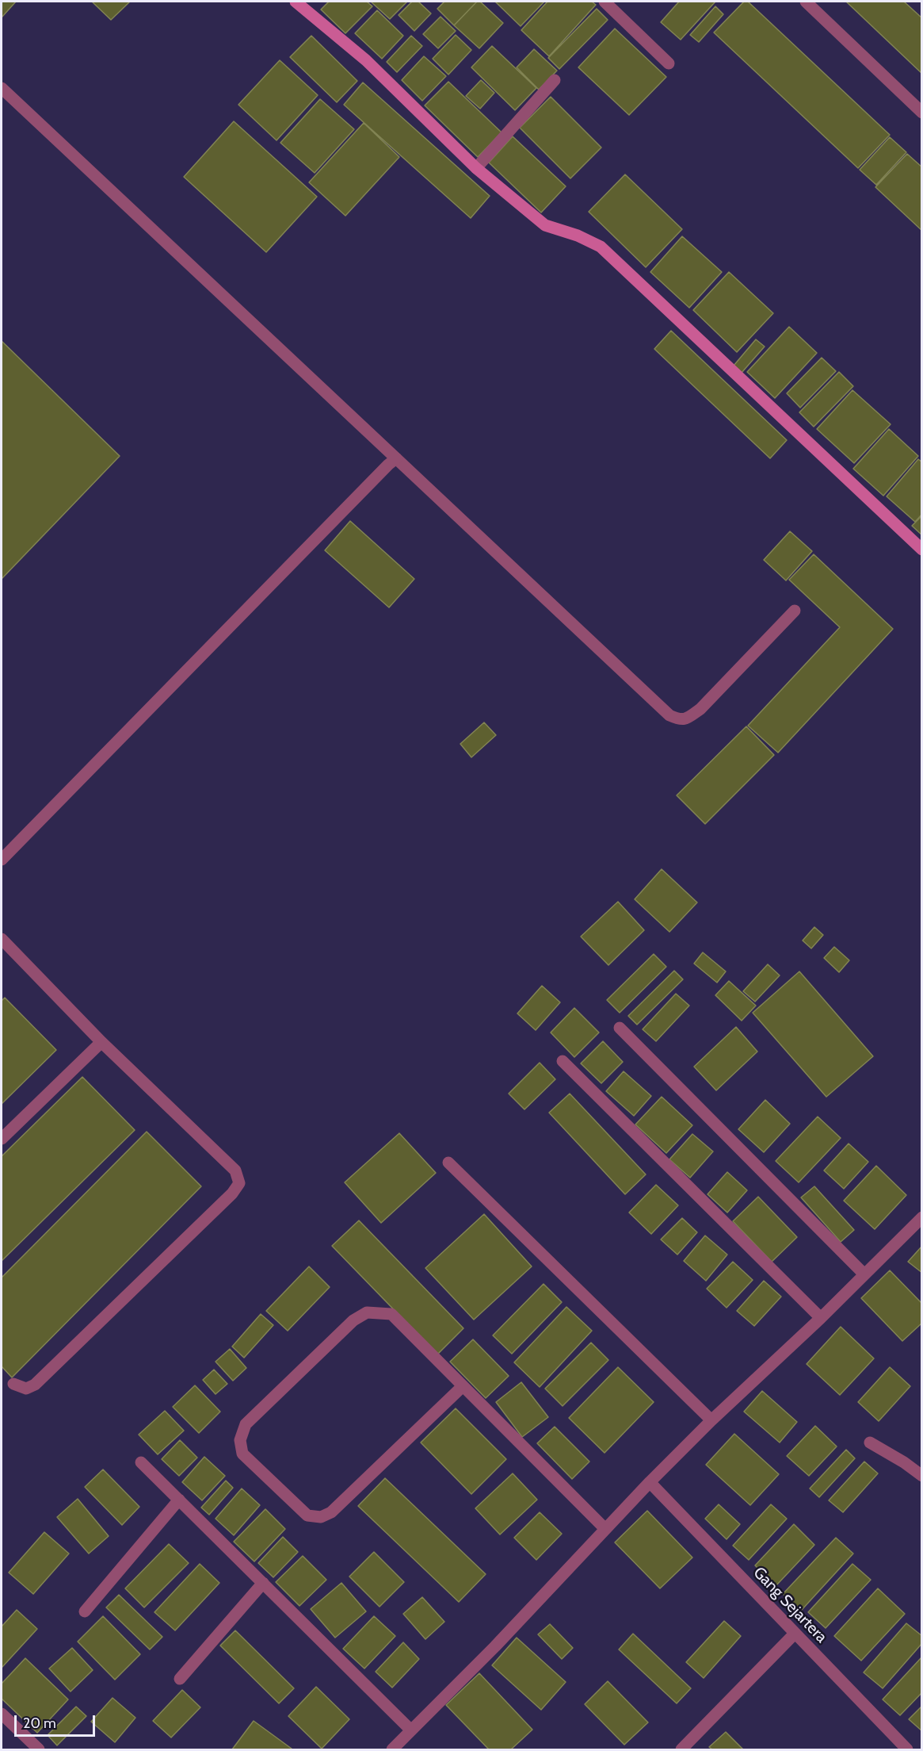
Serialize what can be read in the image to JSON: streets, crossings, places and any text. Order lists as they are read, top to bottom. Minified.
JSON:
{"streets":{"street":["Gang Sejartera"]},"scale_bar":"20 m"}
